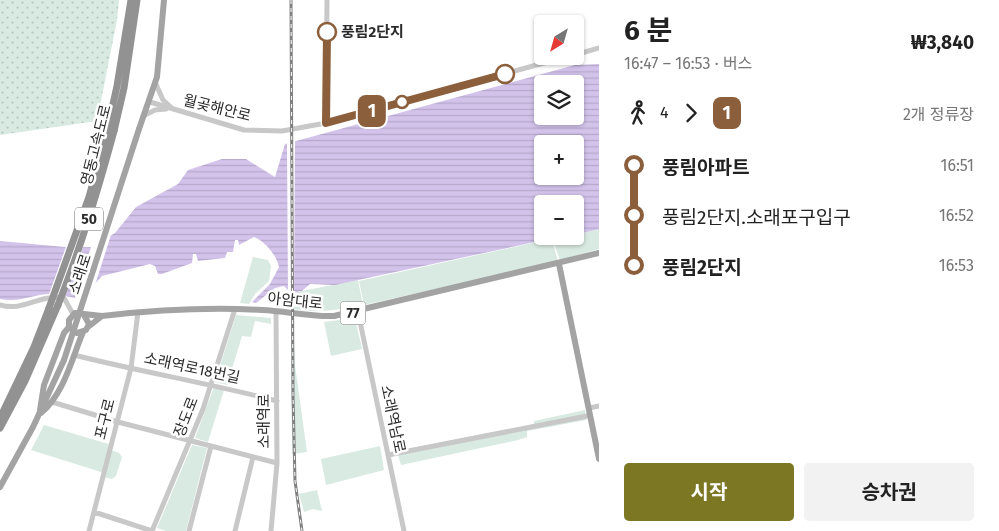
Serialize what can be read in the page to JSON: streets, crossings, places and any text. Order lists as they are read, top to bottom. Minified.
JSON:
{"streets":{"highway":["영동고속도로","50"],"main road":["소래로","아암대로","77"],"street":["월곶해안로","소래역로18번길","장도로","포구로","소래역남로","소래역로"]},"crossings":[["월곶해안로","소래로"],["아암대로","77"],["아암대로","장도로"],["아암대로","포구로"],["아암대로","소래역남로"],["아암대로","소래역로"],["소래역로18번길","장도로"],["소래역로18번길","포구로"],["소래역로18번길","소래역로"]],"places":["풍림2단지"],"lines":["bus line 1"],"north":"bottom left","page":{"on_map":"1","heading":["6 분","16:47 – 16:53 · 버스","₩3,840"],"map_buttons":["+","−"],"legs":["4","1","2개 정류장"],"list":[{"name":"풍림아파트","value":"16:51"},{"name":"풍림2단지.소래포구입구","value":"16:52"},{"name":"풍림2단지","value":"16:53"}],"buttons":["시작","승차권"]}}
